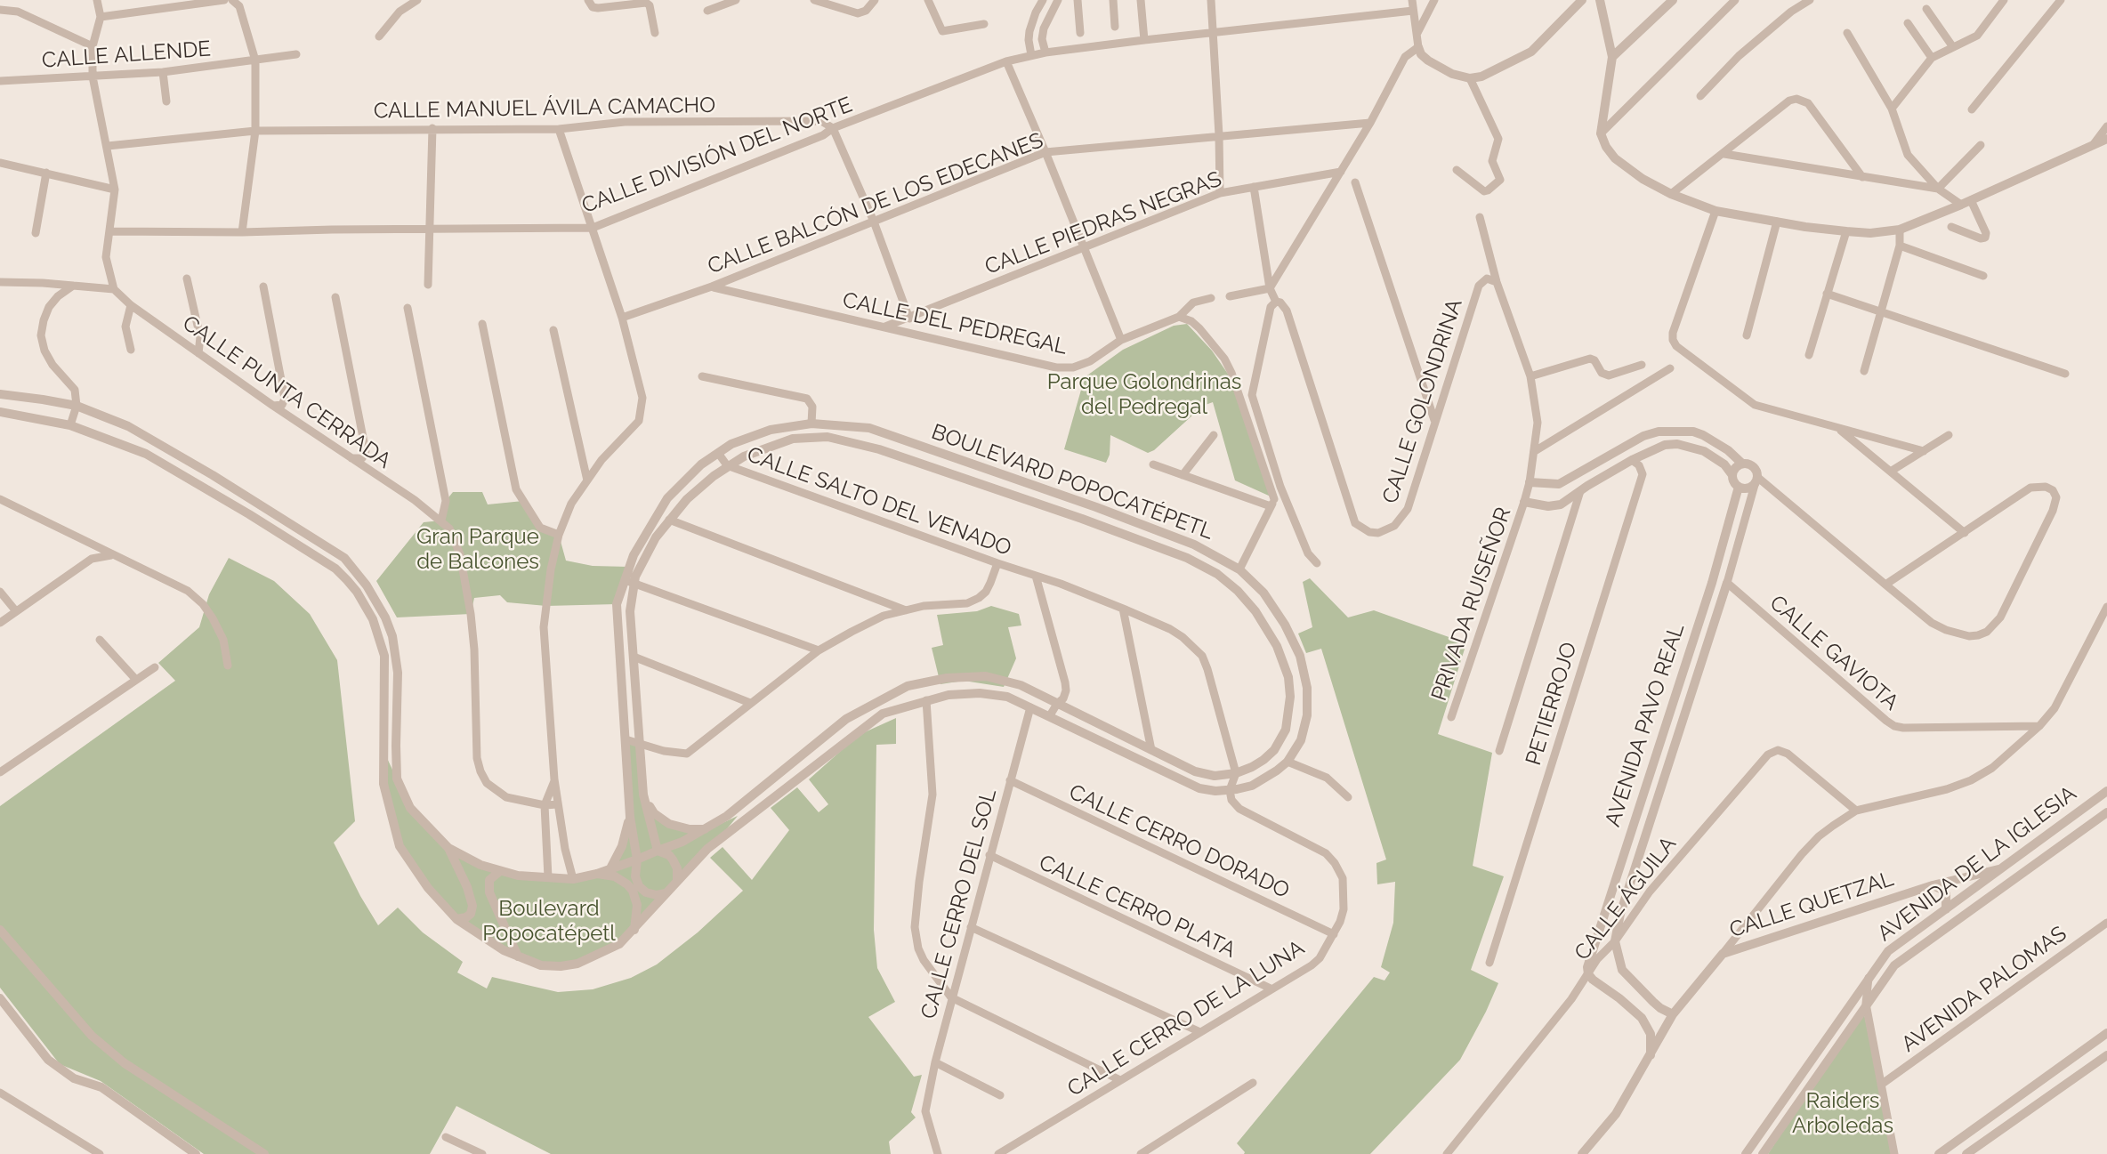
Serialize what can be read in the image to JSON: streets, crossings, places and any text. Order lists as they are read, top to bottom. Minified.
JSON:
{"streets":{"street":["CALLE ALLENDE","CALLE MANUEL ÁVILA CAMACHO","CALLE DIVISIÓN DEL NORTE","CALLE BALCÓN DE LOS EDECANES","CALLE PIEDRAS NEGRAS","CALLE DEL PEDREGAL","CALLE PUNTA CERRADA","CALLE GOLONDRINA","BOULEVARD POPOCATÉPETL","CALLE SALTO DEL VENADO","PRIVADA RUISEÑOR","CALLE GAVIOTA","PETIERROJO","AVENIDA PAVO REAL","CALLE CERRO DORADO","AVENIDA DE LA IGLESIA","CALLE ÁGUILA","CALLE CERRO DEL SOL","CALLE QUETZAL","CALLE CERRO PLATA","AVENIDA PALOMAS","CALLE CERRO DE LA LUNA"]},"crossings":[["CALLE MANUEL ÁVILA CAMACHO","CALLE DIVISIÓN DEL NORTE"],["CALLE BALCÓN DE LOS EDECANES","CALLE DEL PEDREGAL"],["CALLE PIEDRAS NEGRAS","CALLE DEL PEDREGAL"],["CALLE PIEDRAS NEGRAS","CALLE GOLONDRINA"],["CALLE GOLONDRINA","PRIVADA RUISEÑOR"],["BOULEVARD POPOCATÉPETL","CALLE SALTO DEL VENADO"],["BOULEVARD POPOCATÉPETL","CALLE CERRO DEL SOL"],["BOULEVARD POPOCATÉPETL","CALLE CERRO DE LA LUNA"],["CALLE GAVIOTA","AVENIDA PAVO REAL"],["AVENIDA PAVO REAL","CALLE ÁGUILA"],["CALLE CERRO DORADO","CALLE CERRO DEL SOL"],["CALLE CERRO DORADO","CALLE CERRO DE LA LUNA"],["AVENIDA DE LA IGLESIA","CALLE QUETZAL"],["CALLE CERRO DEL SOL","CALLE CERRO PLATA"],["CALLE CERRO PLATA","CALLE CERRO DE LA LUNA"]],"parks":["Parque Golondrinas del Pedregal","Gran Parque de Balcones","Boulevard Popocatépetl","Raiders Arboledas"]}
